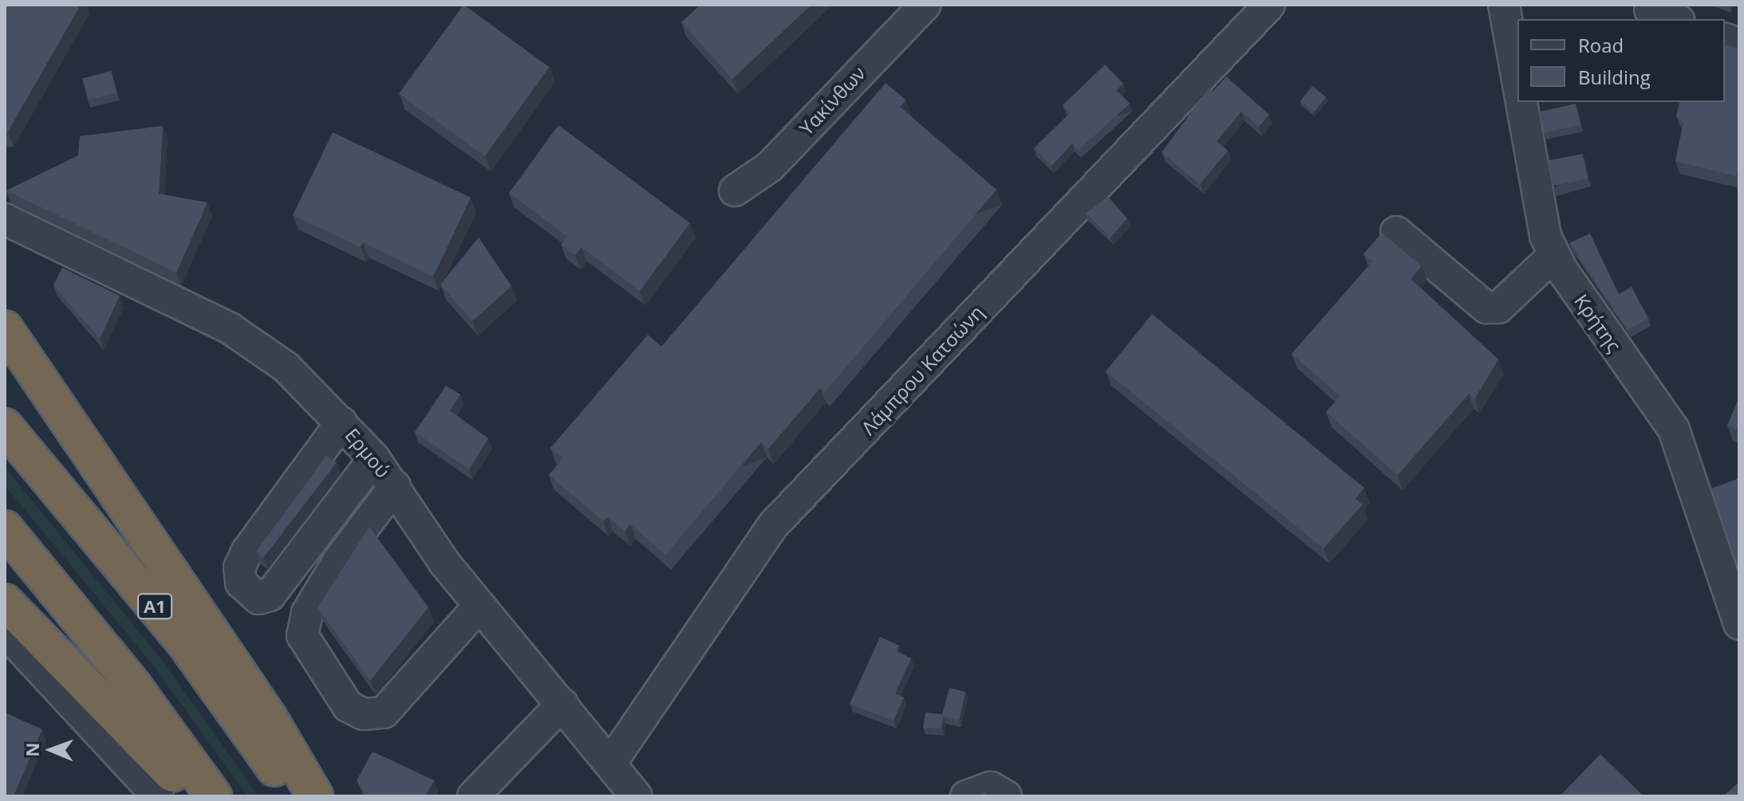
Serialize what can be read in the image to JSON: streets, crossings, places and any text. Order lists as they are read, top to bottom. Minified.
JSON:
{"streets":{"highway":["Α1"],"street":["Υακίνθων","Κρήτης","Λάμπρου Κατσώνη","Ερμού"]},"crossings":[["Λάμπρου Κατσώνη","Ερμού"]],"legend":["Road","Building"],"north":"left"}
